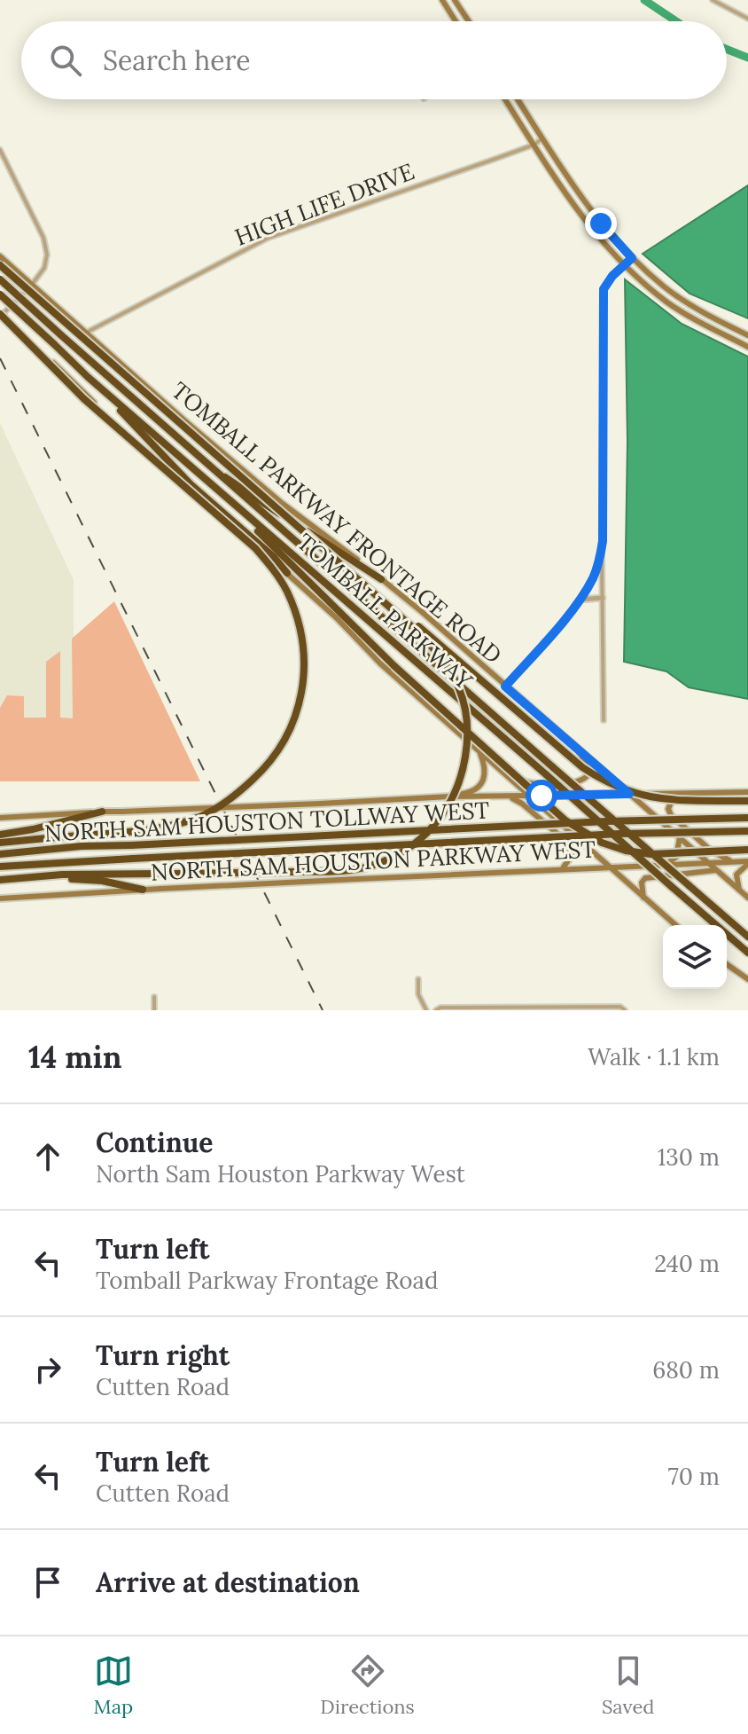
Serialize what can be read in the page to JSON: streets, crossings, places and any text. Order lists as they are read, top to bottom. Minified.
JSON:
{"streets":{"highway":["TOMBALL PARKWAY","NORTH SAM HOUSTON TOLLWAY WEST"],"main road":["TOMBALL PARKWAY FRONTAGE ROAD","NORTH SAM HOUSTON PARKWAY WEST"],"street":["HIGH LIFE DRIVE"]},"crossings":[["HIGH LIFE DRIVE","TOMBALL PARKWAY FRONTAGE ROAD"],["TOMBALL PARKWAY FRONTAGE ROAD","NORTH SAM HOUSTON PARKWAY WEST"]],"page":{"search":"Search here","heading":["14 min","Walk · 1.1 km"],"list":[["Continue","North Sam Houston Parkway West","130 m"],["Turn left","Tomball Parkway Frontage Road","240 m"],["Turn right","Cutten Road","680 m"],["Turn left","Cutten Road","70 m"],"Arrive at destination"],"nav":["Map","Directions","Saved"]}}
